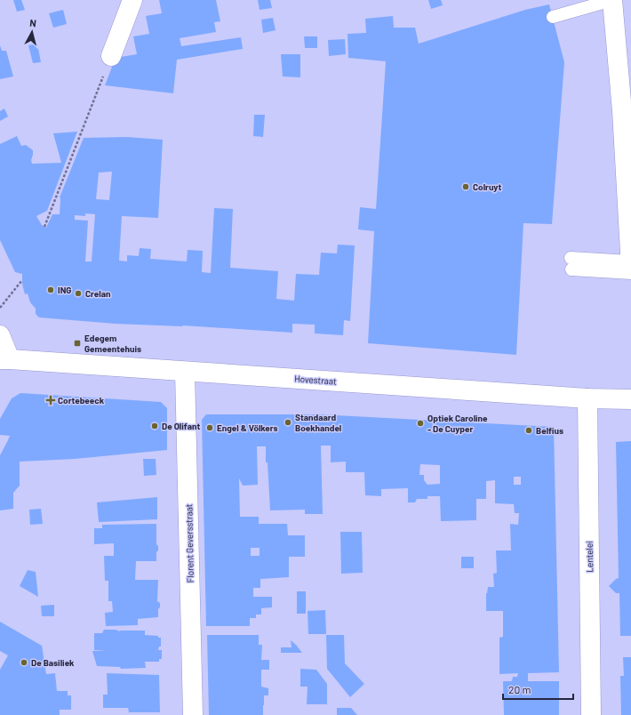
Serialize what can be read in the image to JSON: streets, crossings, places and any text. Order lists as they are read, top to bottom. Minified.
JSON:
{"streets":{"street":["Hovestraat","Florent Geversstraat","Lentelei"]},"crossings":[["Hovestraat","Florent Geversstraat"],["Hovestraat","Lentelei"]],"places":{"other":["Colruyt","ING","Crelan","Standaard Boekhandel","Optiek Caroline - De Cuyper","De Olifant","Engel & Völkers","Belfius","De Basiliek"],"transit":["Edegem Gemeentehuis"],"health":["Cortebeeck"]},"scale_bar":"20 m","north":"top"}
